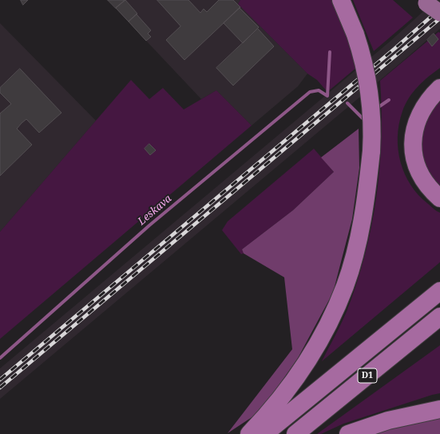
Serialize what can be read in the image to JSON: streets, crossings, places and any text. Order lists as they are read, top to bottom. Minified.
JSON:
{"streets":{"highway":["D1"]},"water":["Leskava"]}
